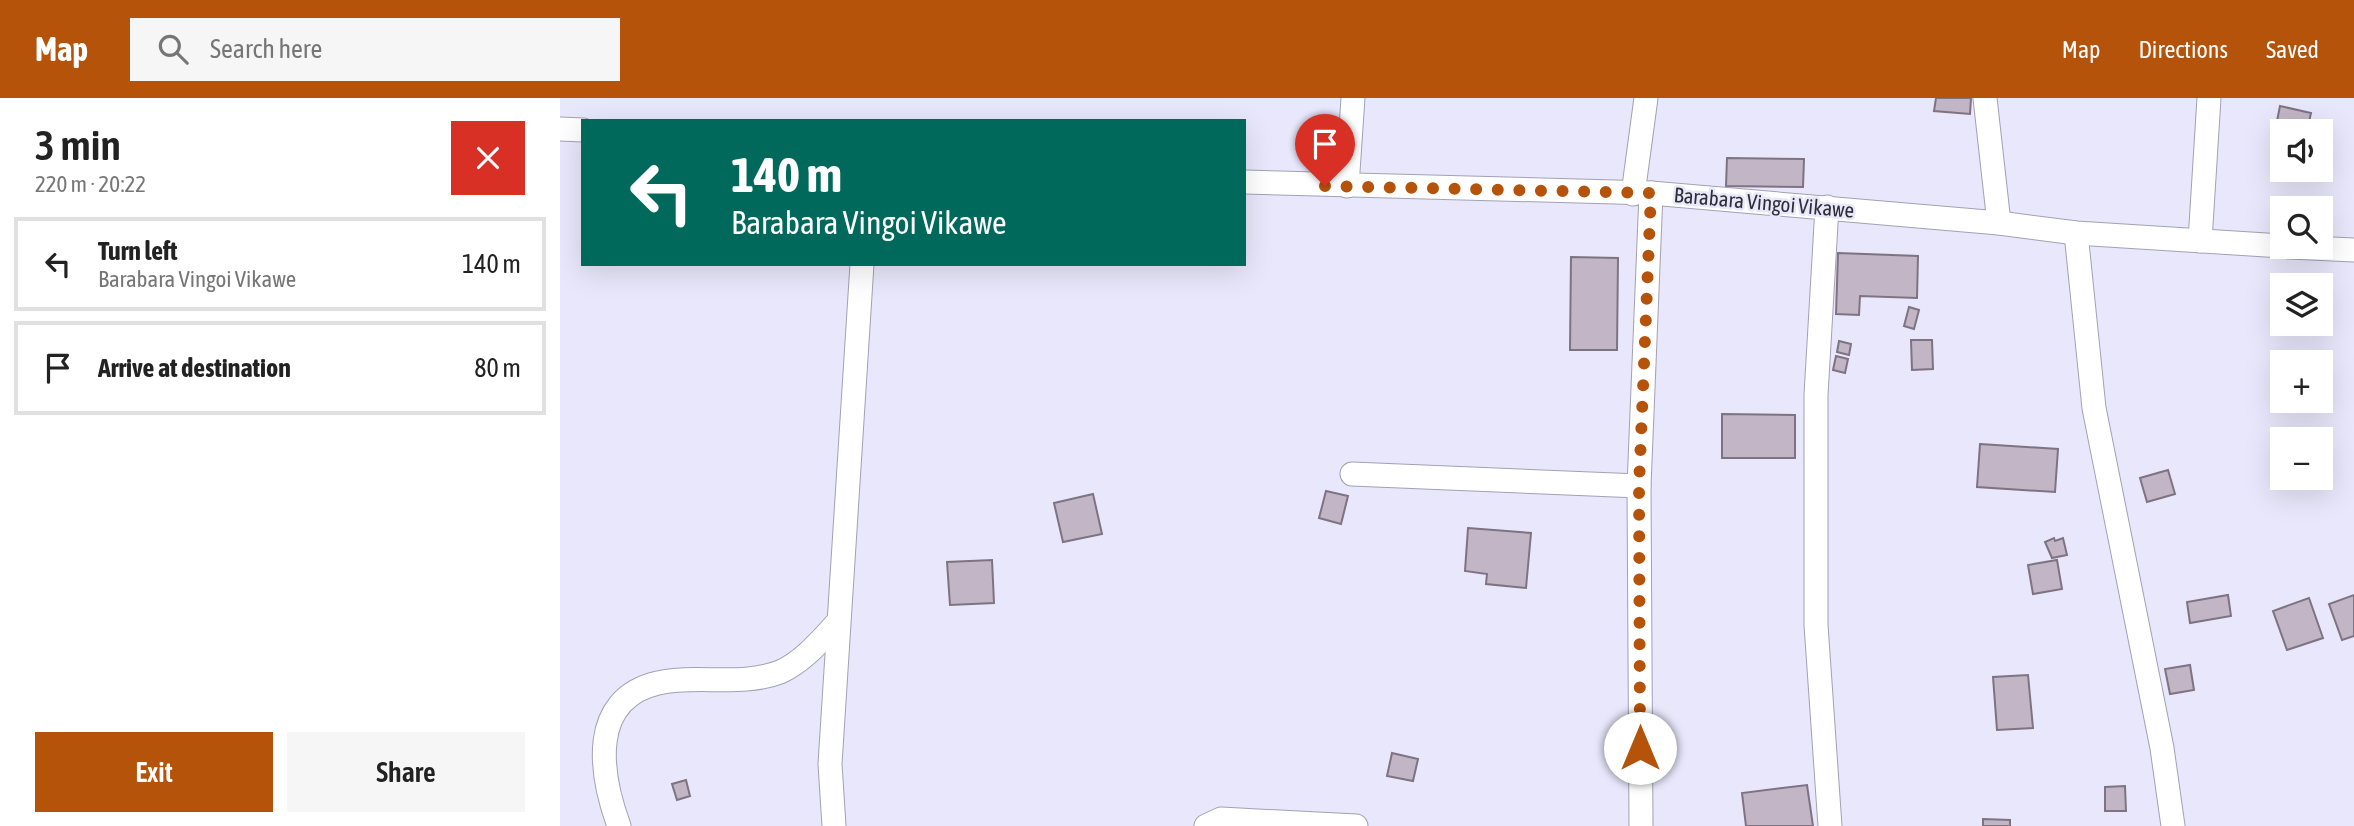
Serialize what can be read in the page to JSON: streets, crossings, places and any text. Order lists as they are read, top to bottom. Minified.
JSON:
{"streets":{"street":["Barabara Vingoi Vikawe"]},"page":{"header":"Map","search":"Search here","nav":["Map","Directions","Saved"],"heading":["3 min","220 m · 20:22"],"map_buttons":["+","−"],"turn":["140 m","Barabara Vingoi Vikawe"],"list":[{"name":"Turn left","note":"Barabara Vingoi Vikawe","value":"140 m"},{"name":"Arrive at destination","value":"80 m"}],"buttons":["Exit","Share"]}}
